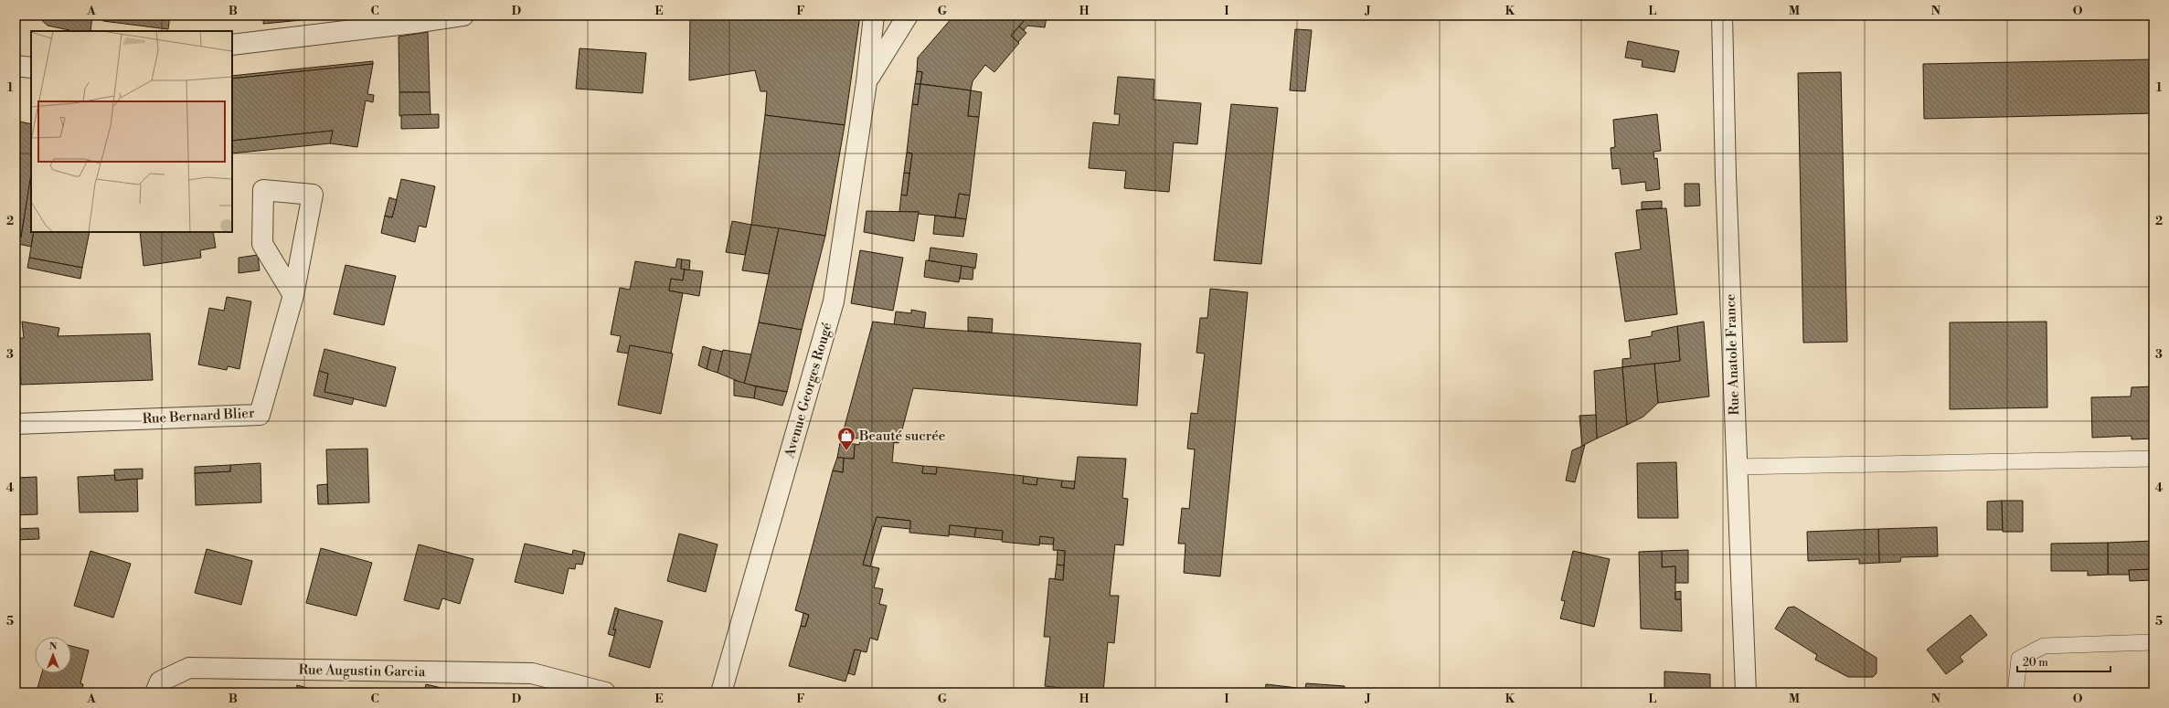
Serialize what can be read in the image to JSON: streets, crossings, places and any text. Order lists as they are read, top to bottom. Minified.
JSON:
{"streets":{"street":["Rue Anatole France","Avenue Georges Rougé","Rue Bernard Blier","Rue Augustin Garcia"]},"places":{"shop":["Beauté sucrée"]},"scale_bar":"20 m","north":"top","grid":{"columns":["A","B","C","D","E","F","G","H","I","J","K","L","M","N","O"],"rows":["1","2","3","4","5"]}}
